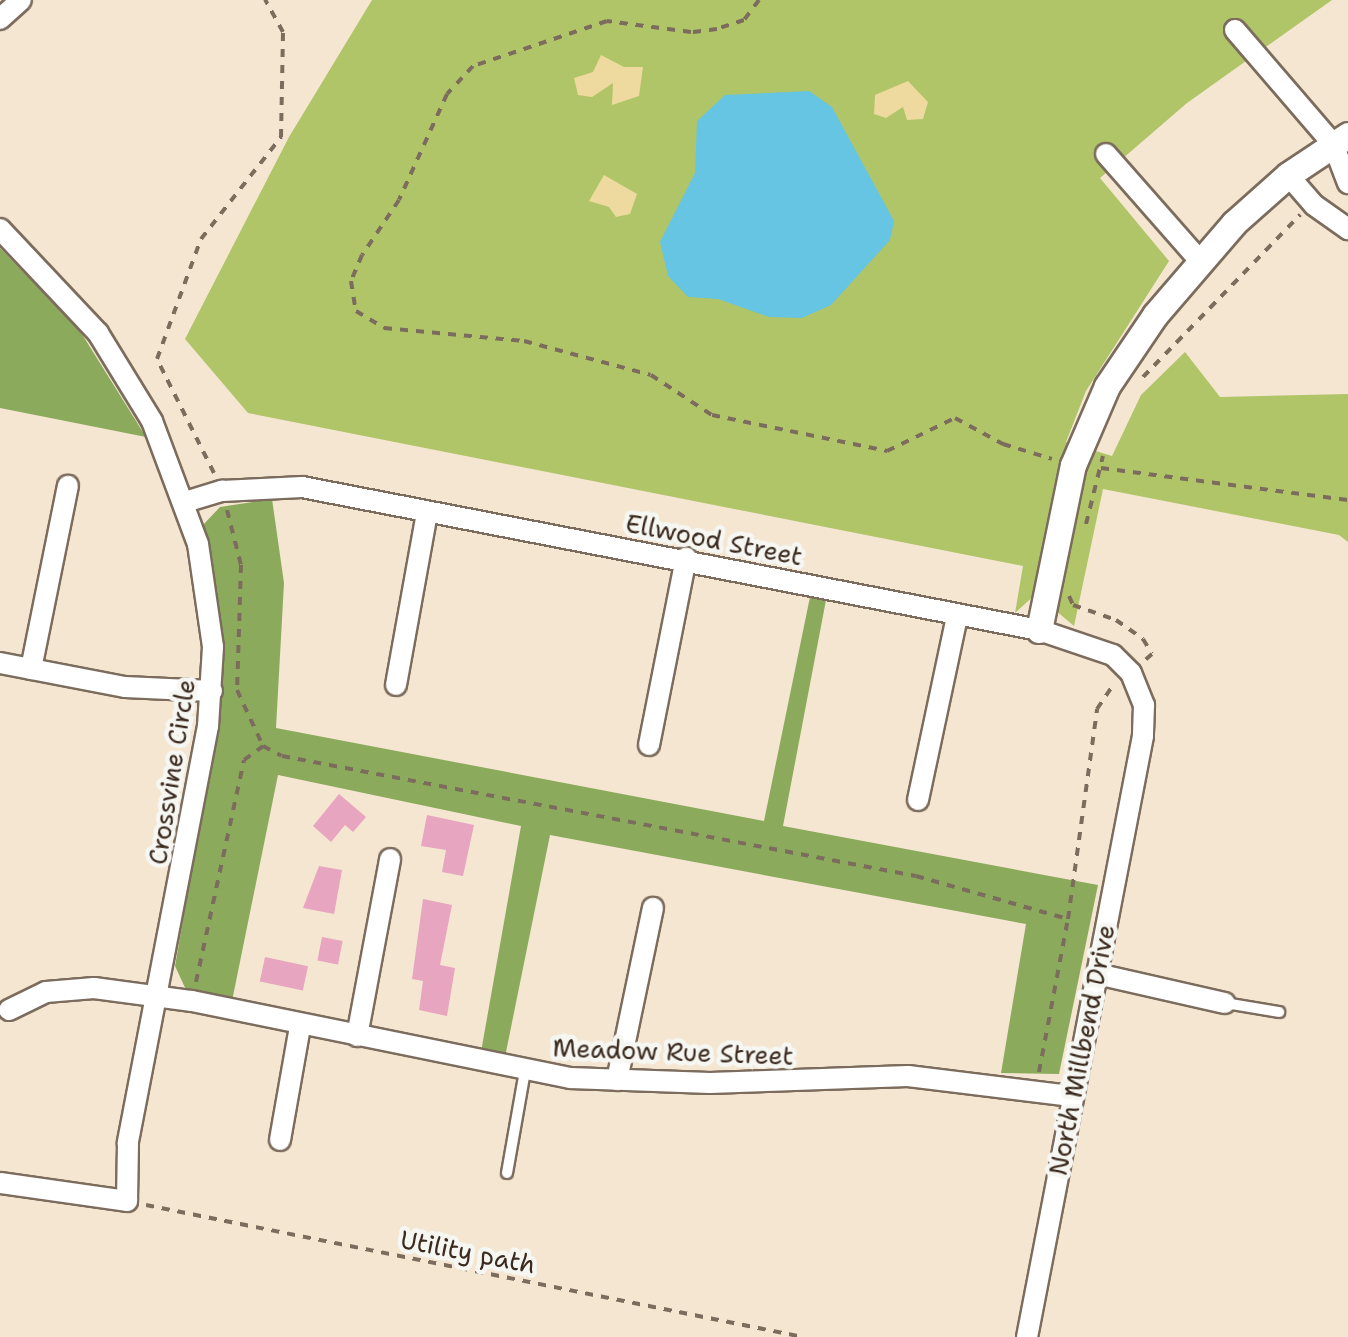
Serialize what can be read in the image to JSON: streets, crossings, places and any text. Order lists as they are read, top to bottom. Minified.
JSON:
{"streets":{"street":["Ellwood Street","Crossvine Circle","North Millbend Drive","Meadow Rue Street"],"path":["Utility path"]},"crossings":[["Ellwood Street","Crossvine Circle"],["Ellwood Street","North Millbend Drive"],["Crossvine Circle","Meadow Rue Street"],["Crossvine Circle","Utility path"],["North Millbend Drive","Meadow Rue Street"]]}
